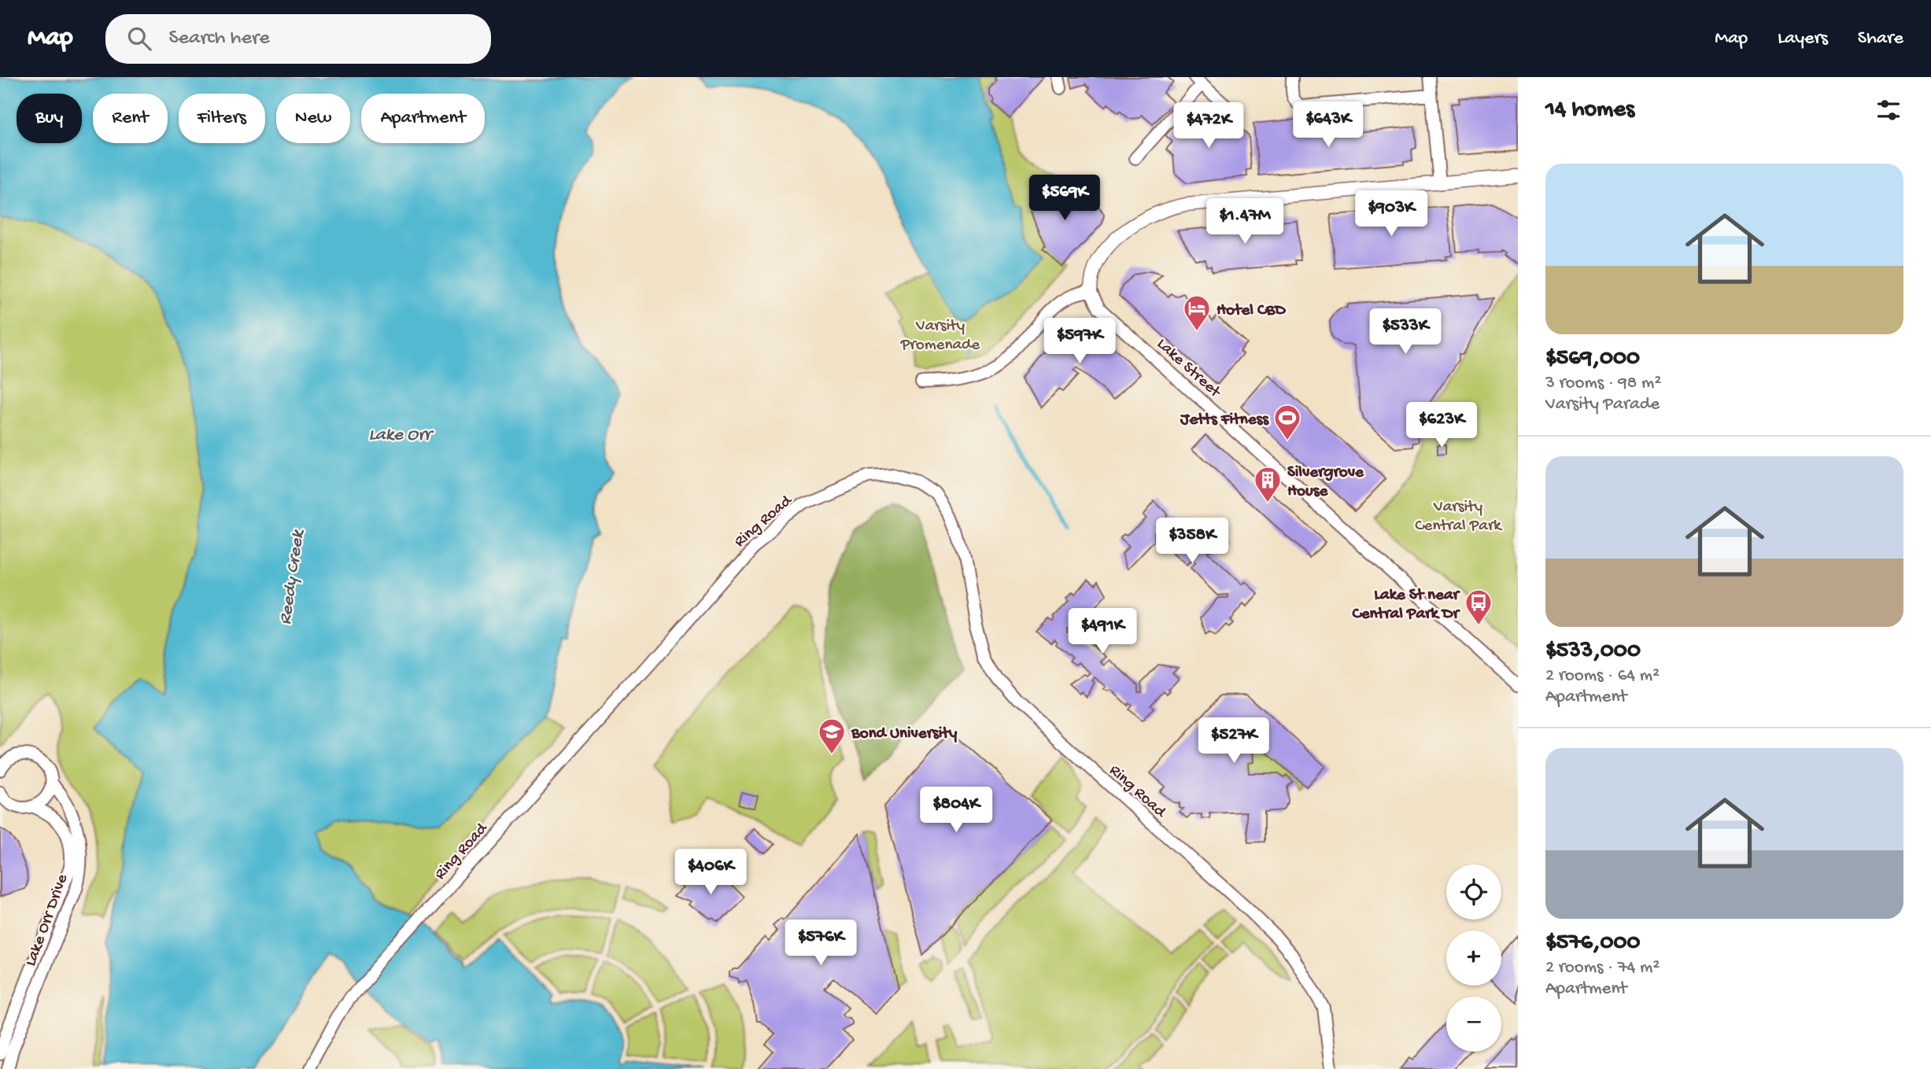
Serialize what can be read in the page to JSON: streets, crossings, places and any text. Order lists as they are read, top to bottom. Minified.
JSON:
{"streets":{"street":["Lake Street","Ring Road","Lake Orr Drive"]},"water":["Lake Orr","Reedy Creek"],"parks":["Varsity Promenade","Varsity Central Park"],"places":{"hotel":["Hotel CBD"],"sports":["Jetts Fitness"],"building":["Silvergrove House"],"bus stop":["Lake St near Central Park Dr"],"school or university":["Bond University"]},"page":{"header":"Map","search":"Search here","nav":["Map","Layers","Share"],"heading":"14 homes","chip":["Buy","Rent","Filters","New","Apartment"],"price":["$643K","$472K","$569K","$903K","$1.47M","$533K","$597K","$623K","$358K","$491K","$527K","$804K","$406K","$576K"],"list":[{"name":"$569,000","note":"3 rooms · 98 m² · Varsity Parade"},{"name":"$533,000","note":"2 rooms · 64 m² · Apartment"},{"name":"$576,000","note":"2 rooms · 74 m² · Apartment"}],"map_buttons":["+","−"]}}
